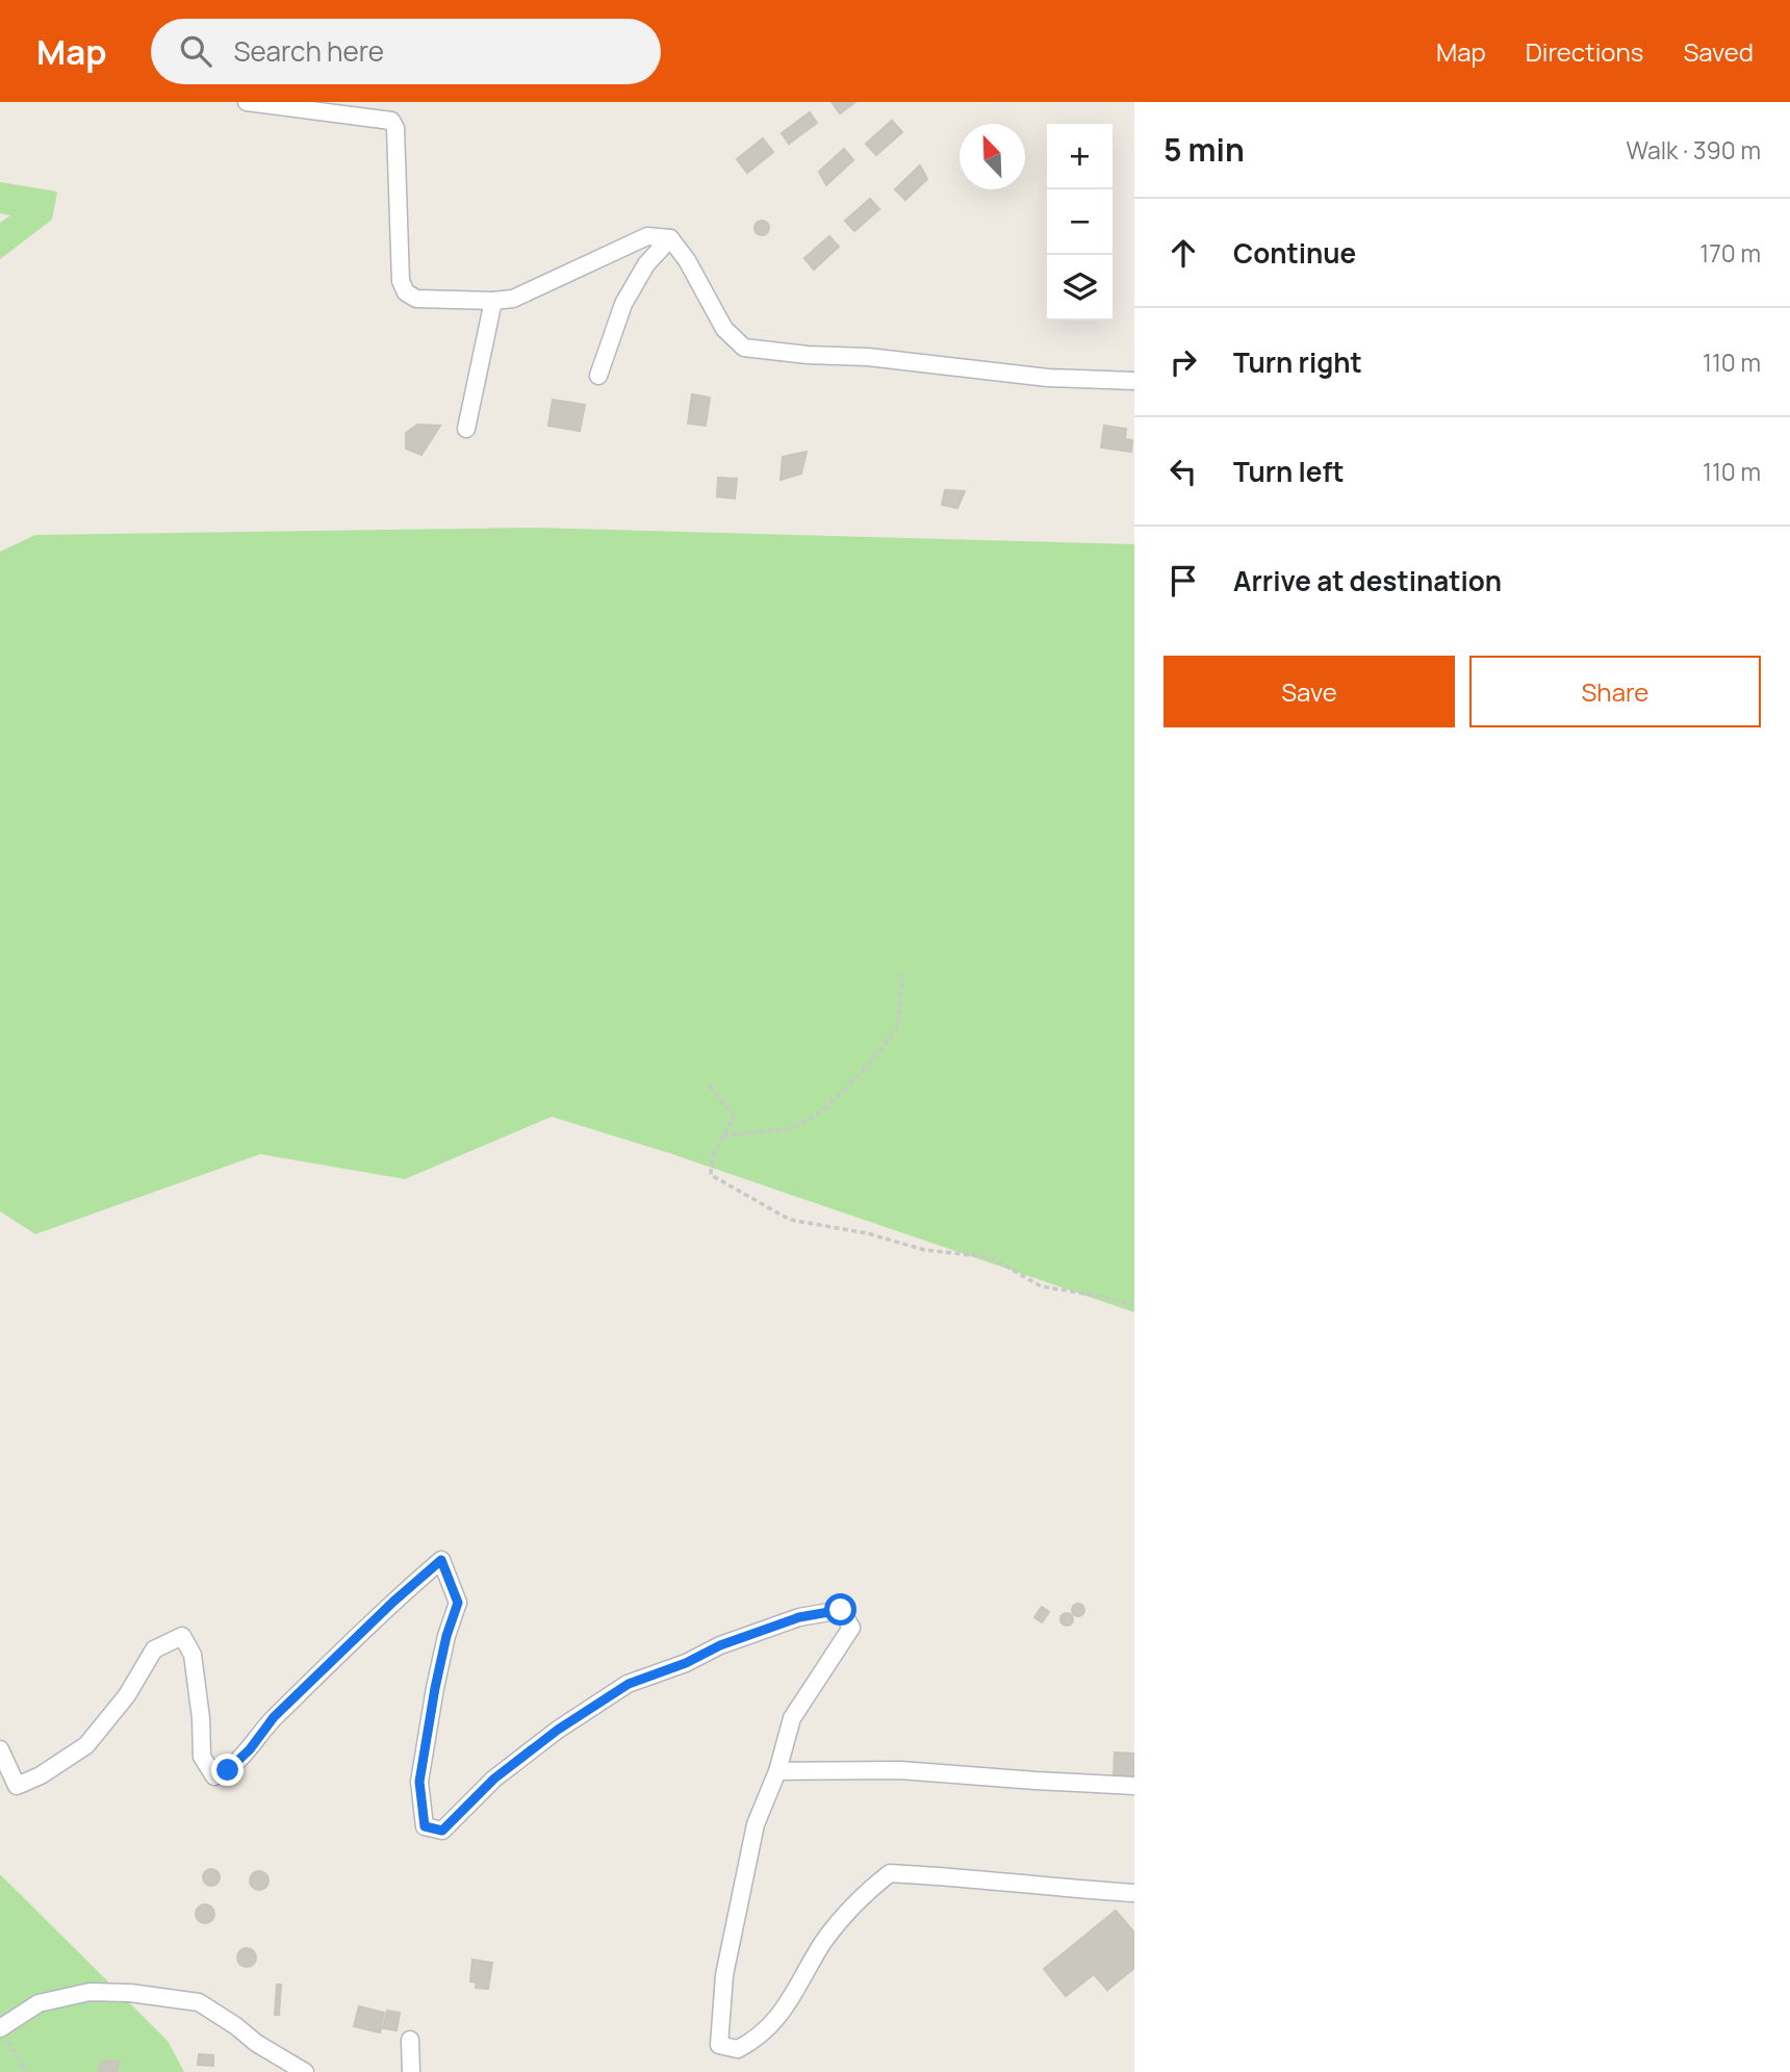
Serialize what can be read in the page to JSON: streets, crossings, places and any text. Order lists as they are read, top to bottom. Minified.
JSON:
{"north":"top left","page":{"header":"Map","search":"Search here","nav":["Map","Directions","Saved"],"heading":["5 min","Walk · 390 m"],"map_buttons":["+","−"],"list":[["Continue","170 m"],["Turn right","110 m"],["Turn left","110 m"],"Arrive at destination"],"buttons":["Save","Share"]}}
